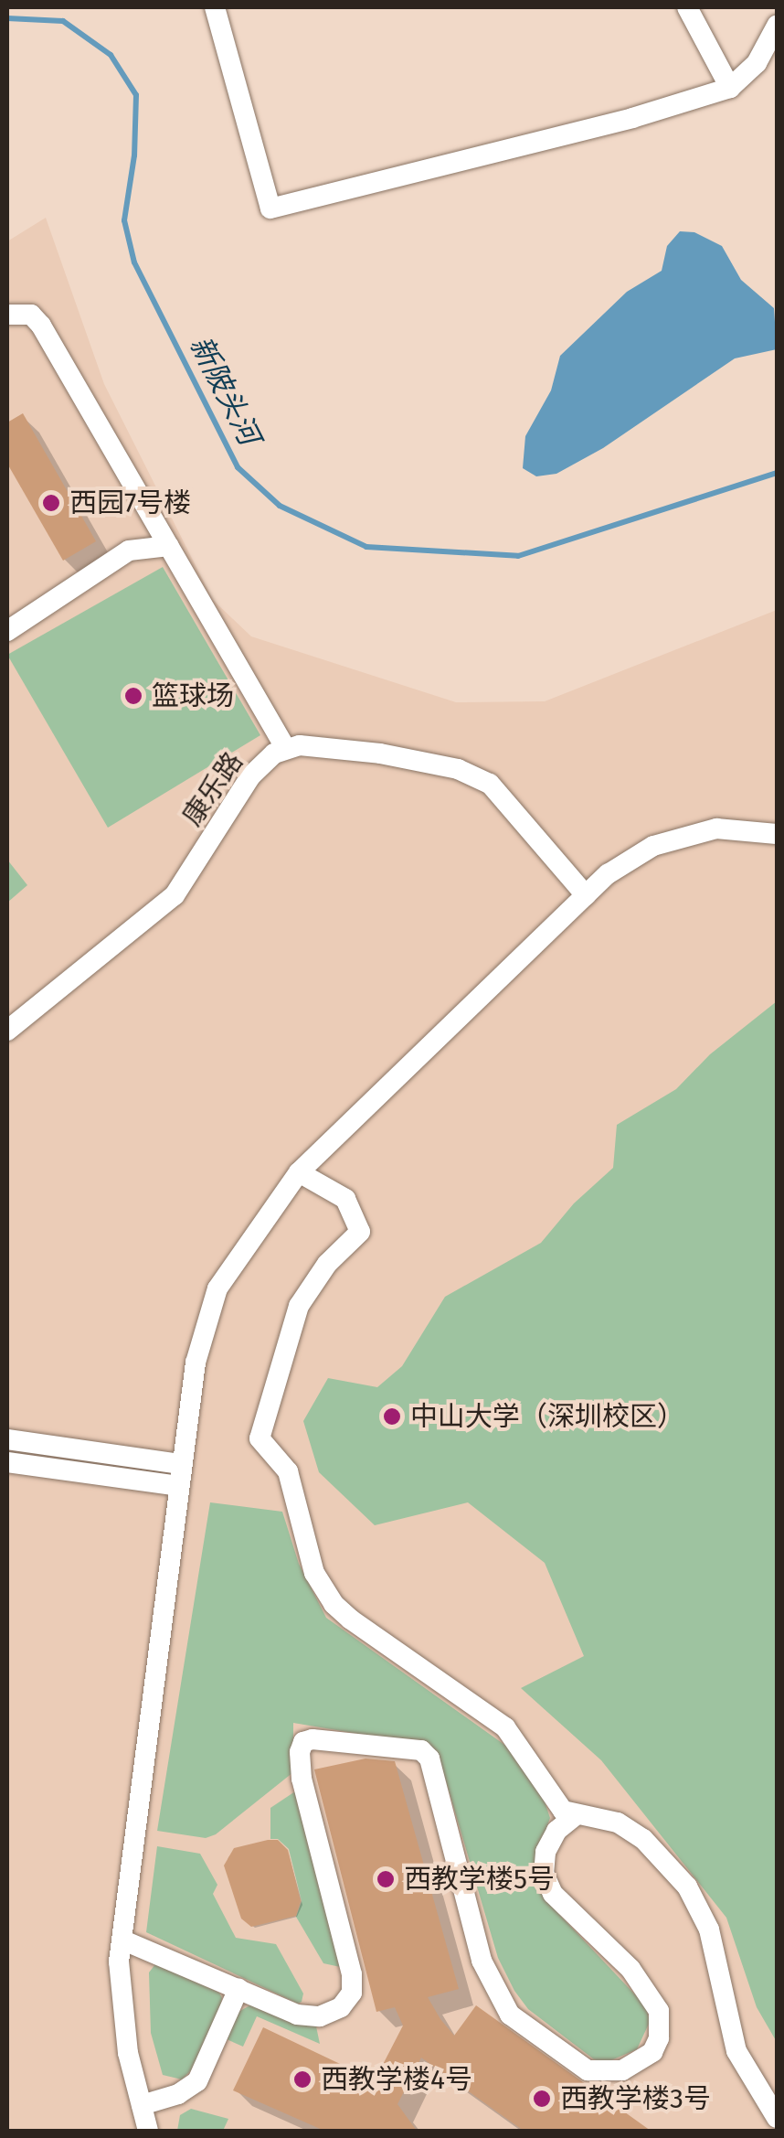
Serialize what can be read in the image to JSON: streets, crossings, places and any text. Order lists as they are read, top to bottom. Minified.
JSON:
{"streets":{"street":["康乐路"]},"water":["新陂头河"],"places":["西园7号楼","篮球场","中山大学（深圳校区）","西教学楼5号","西教学楼4号","西教学楼3号"]}
